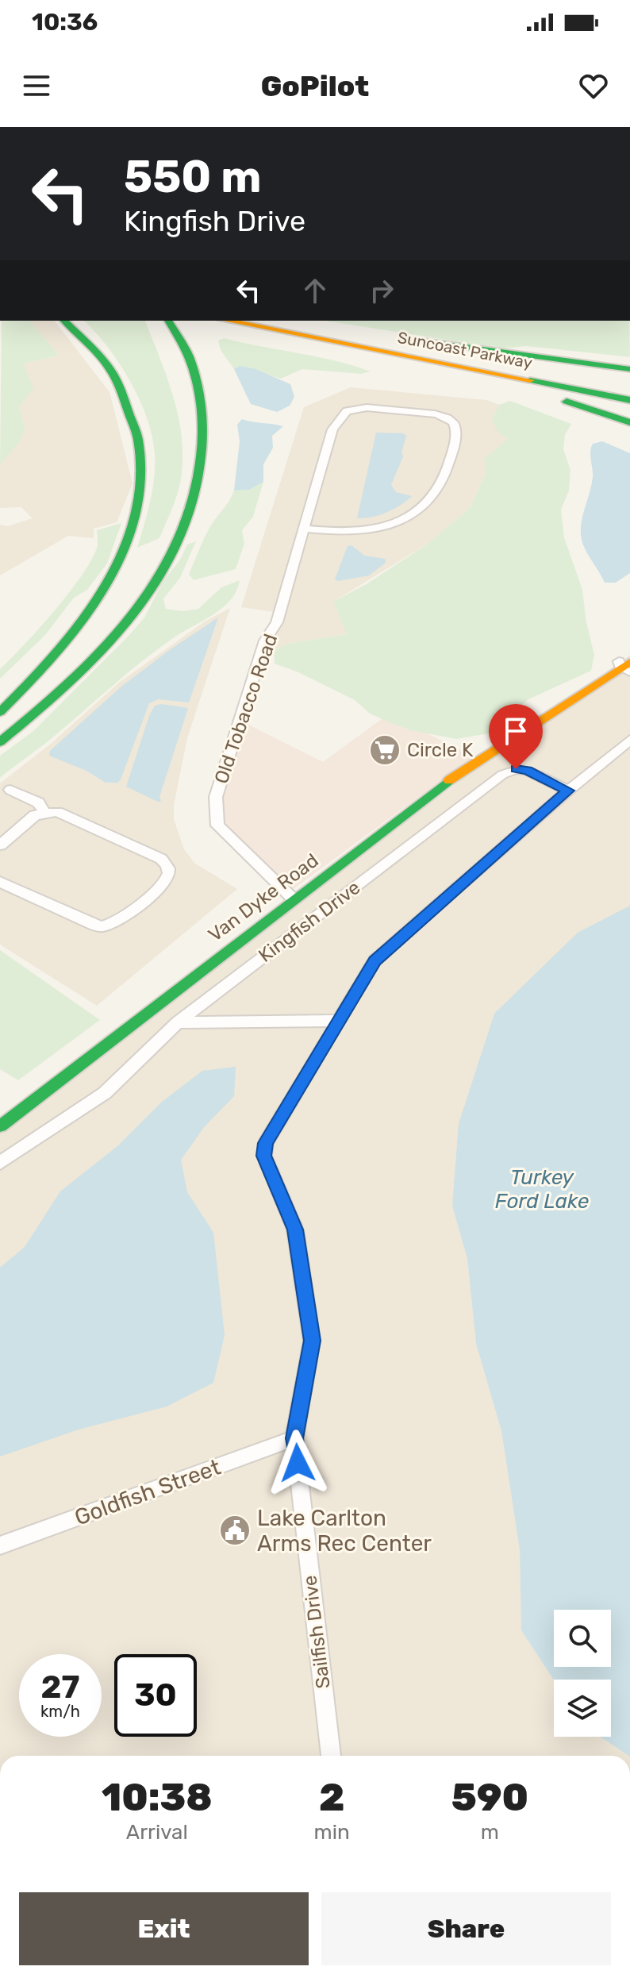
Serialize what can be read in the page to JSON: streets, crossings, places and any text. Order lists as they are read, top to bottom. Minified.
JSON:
{"streets":{"main road":["Suncoast Parkway","Van Dyke Road"],"street":["Old Tobacco Road","Kingfish Drive","Goldfish Street","Sailfish Drive"]},"crossings":[["Old Tobacco Road","Van Dyke Road"],["Kingfish Drive","Sailfish Drive"],["Goldfish Street","Sailfish Drive"]],"water":["Turkey Ford Lake"],"places":{"supermarket":["Circle K"],"public building":["Lake Carlton Arms Rec Center"]},"page":{"status":"10:36","header":"GoPilot","turn":["550 m","Kingfish Drive"],"speed":"27 km/h","limit":"30","eta":["10:38","Arrival","2","min","590","m"],"buttons":["Exit","Share"]}}
